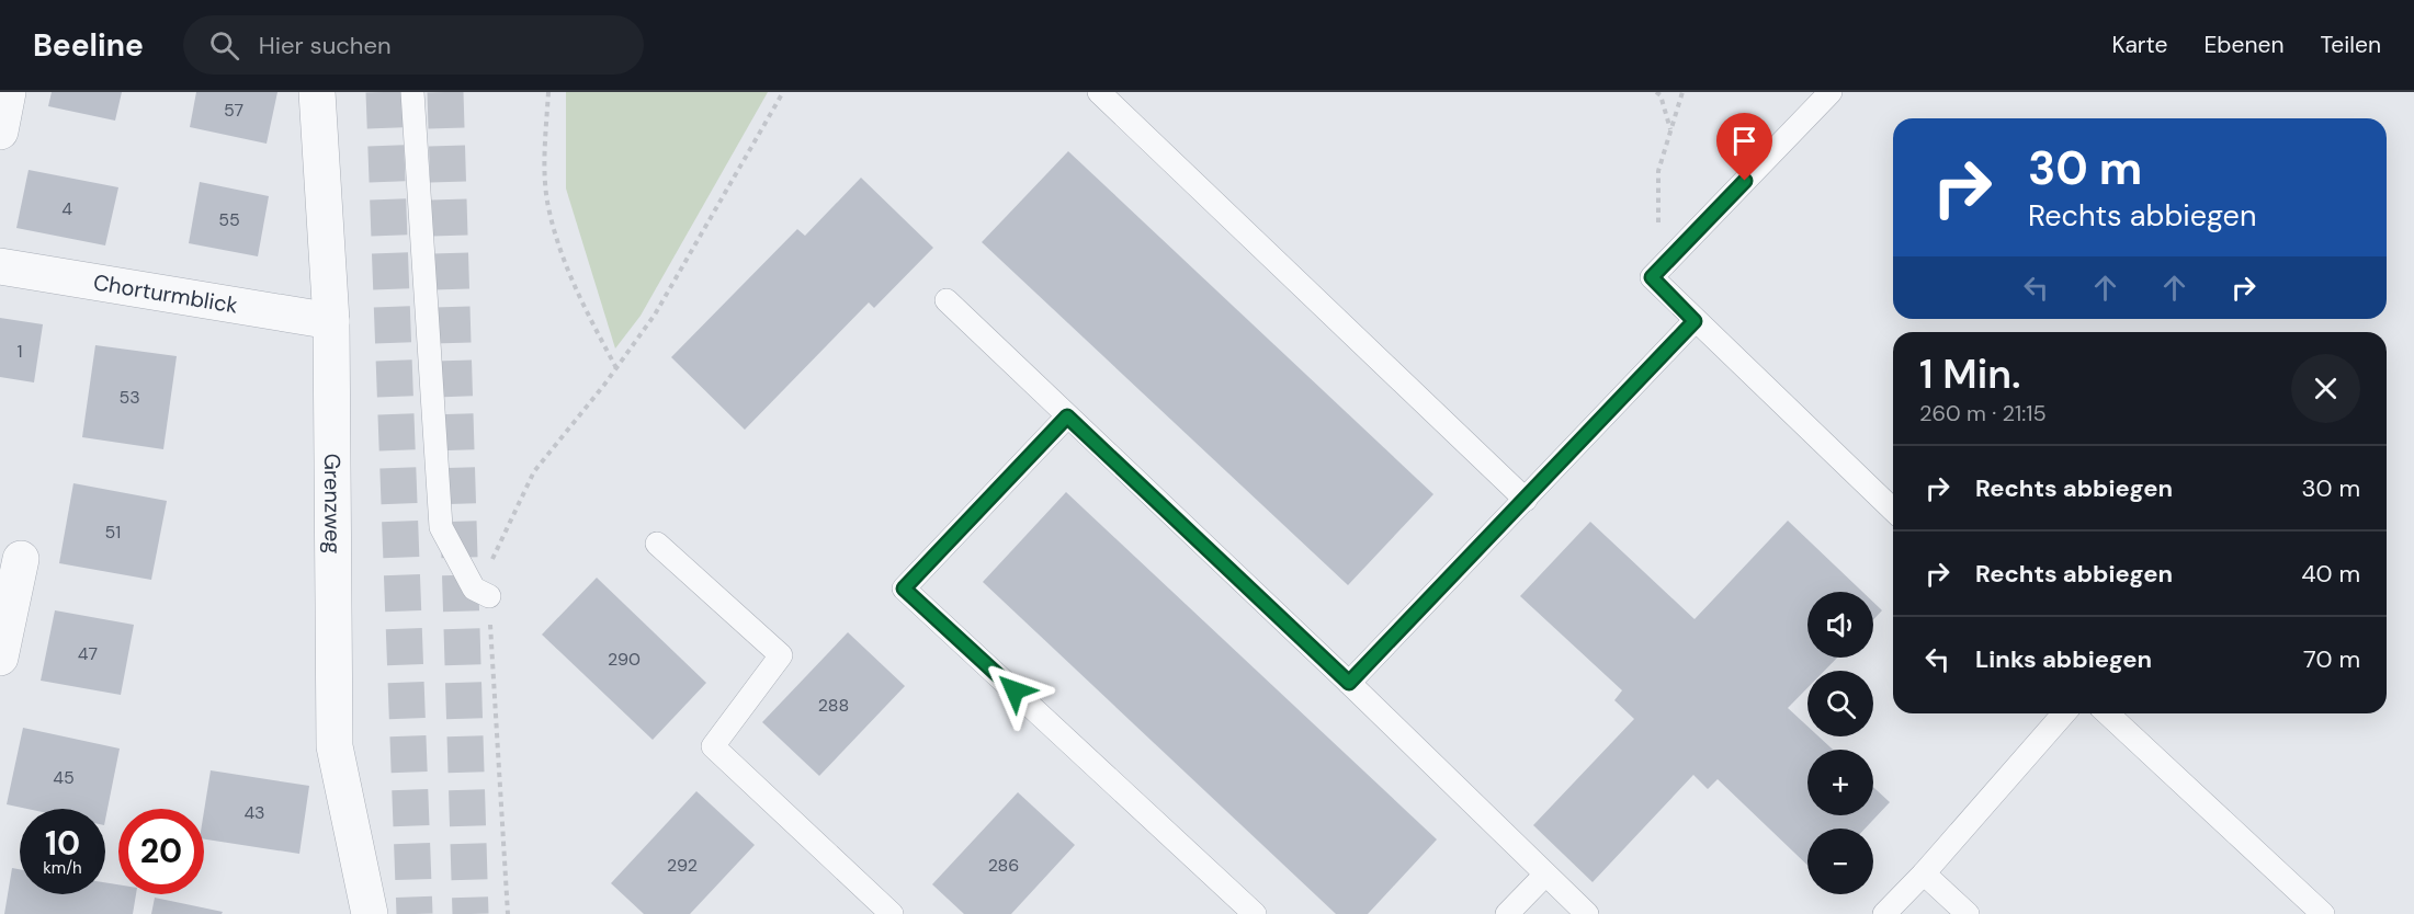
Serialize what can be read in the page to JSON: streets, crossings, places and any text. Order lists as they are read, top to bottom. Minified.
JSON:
{"streets":{"street":["Chorturmblick","Grenzweg"]},"crossings":[["Chorturmblick","Grenzweg"]],"house_numbers":["57","4","55","1","53","51","47","290","288","45","43","292","286"],"page":{"header":"Beeline","search":"Hier suchen","nav":["Karte","Ebenen","Teilen"],"turn":["30 m","Rechts abbiegen"],"heading":["1 Min.","260 m · 21:15"],"list":[{"name":"Rechts abbiegen","value":"30 m"},{"name":"Rechts abbiegen","value":"40 m"},{"name":"Links abbiegen","value":"70 m"}],"map_buttons":["+","−"],"speed":"10 km/h","limit":"20"}}
